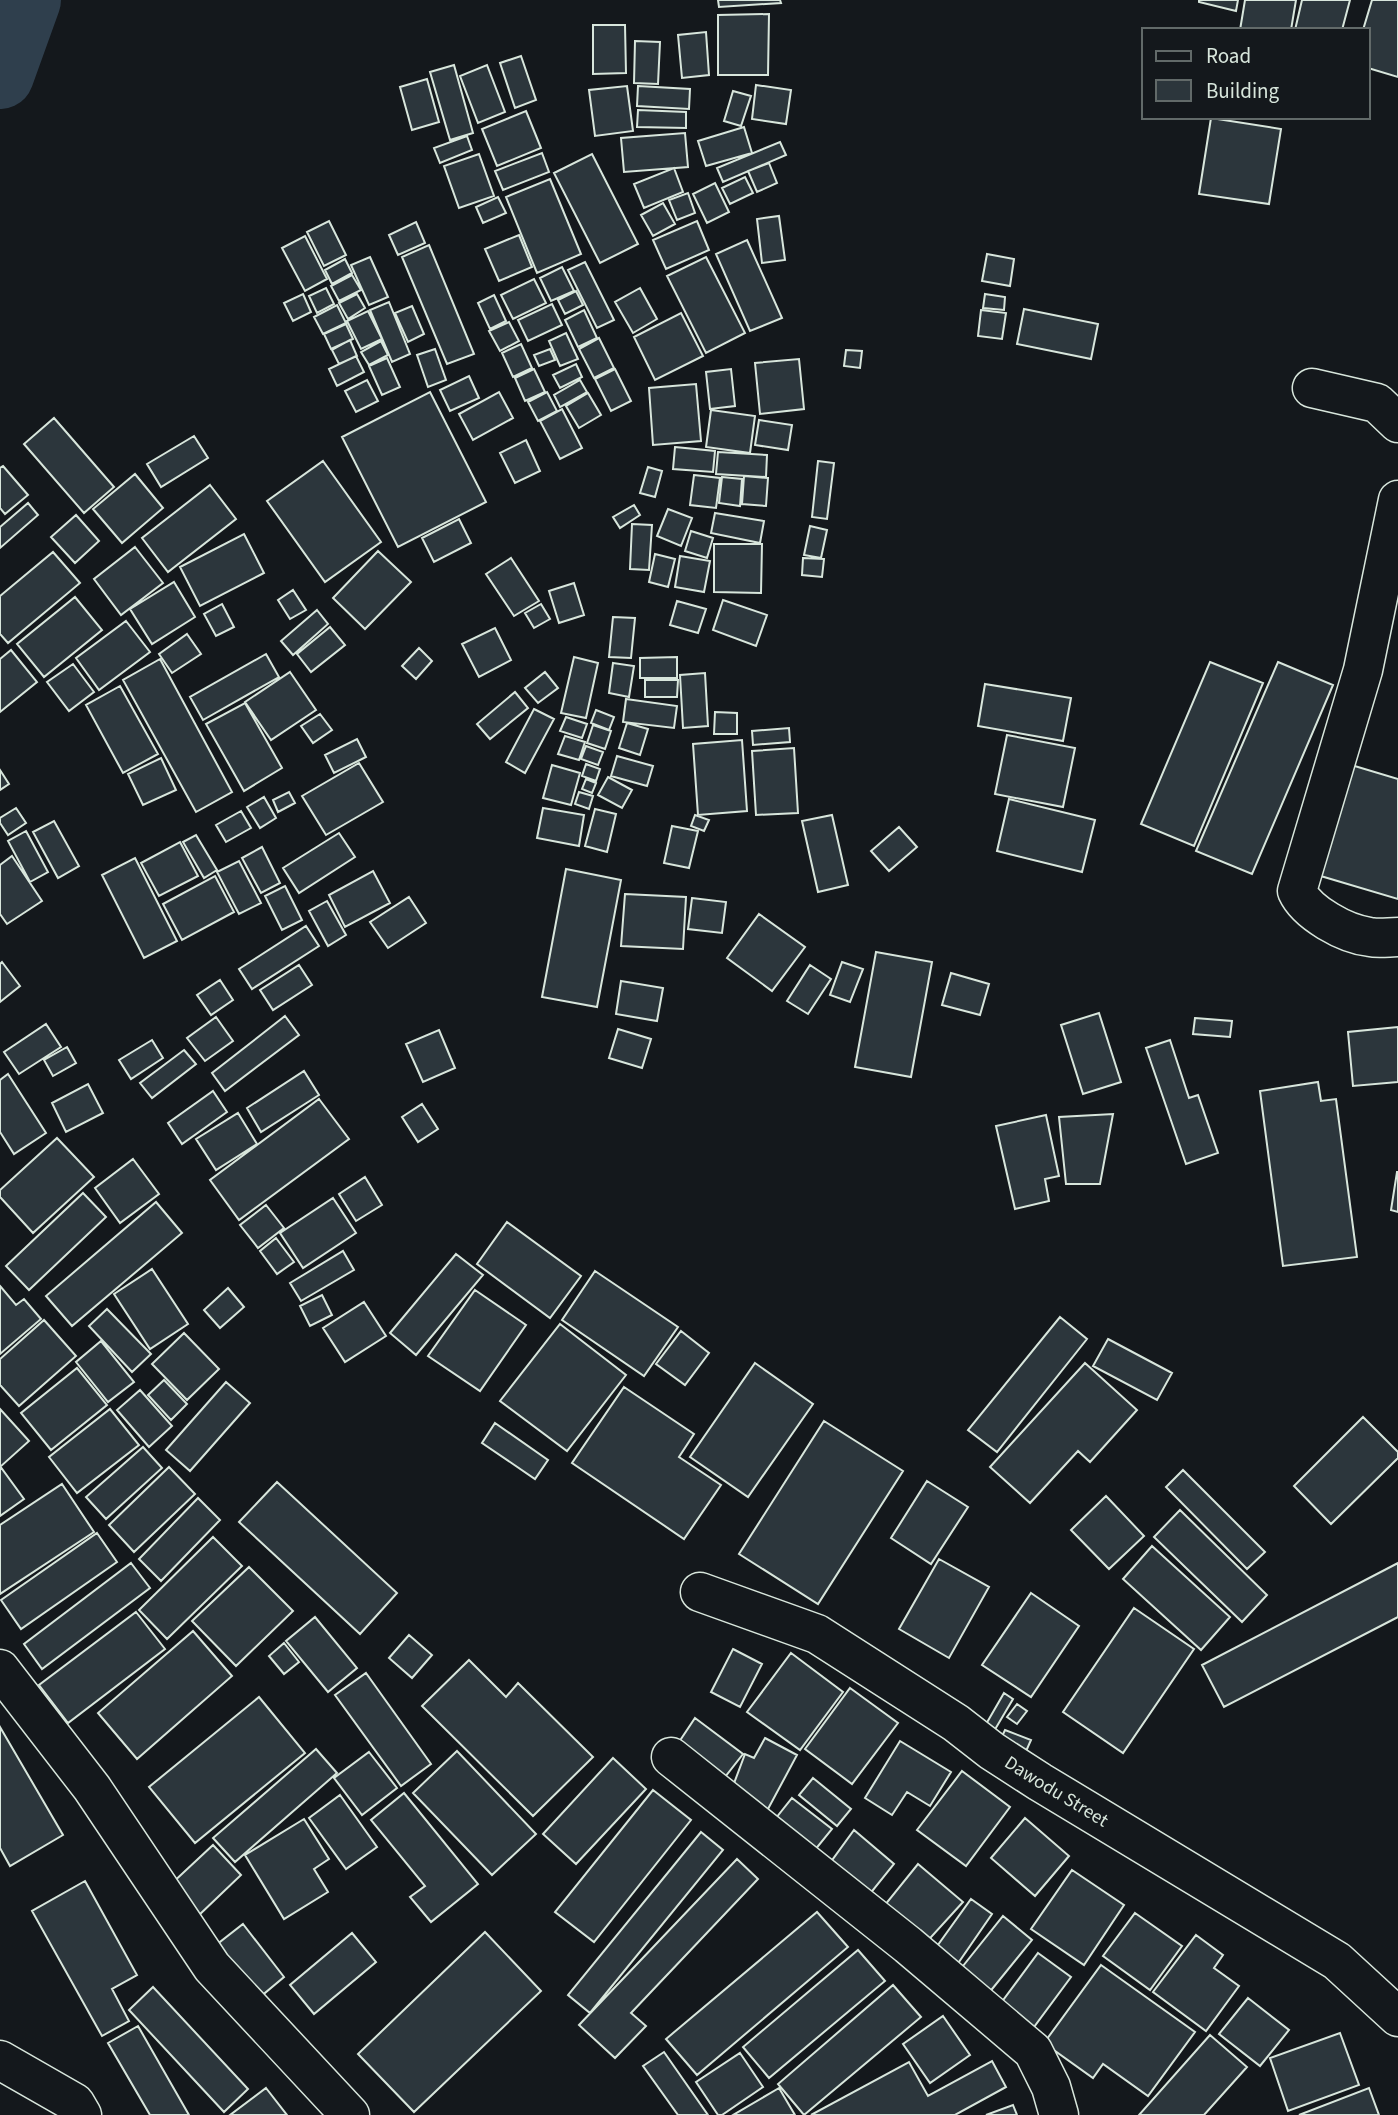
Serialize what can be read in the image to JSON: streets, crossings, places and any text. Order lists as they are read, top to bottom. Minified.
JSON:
{"streets":{"street":["Dawodu Street"]},"legend":["Road","Building"]}
